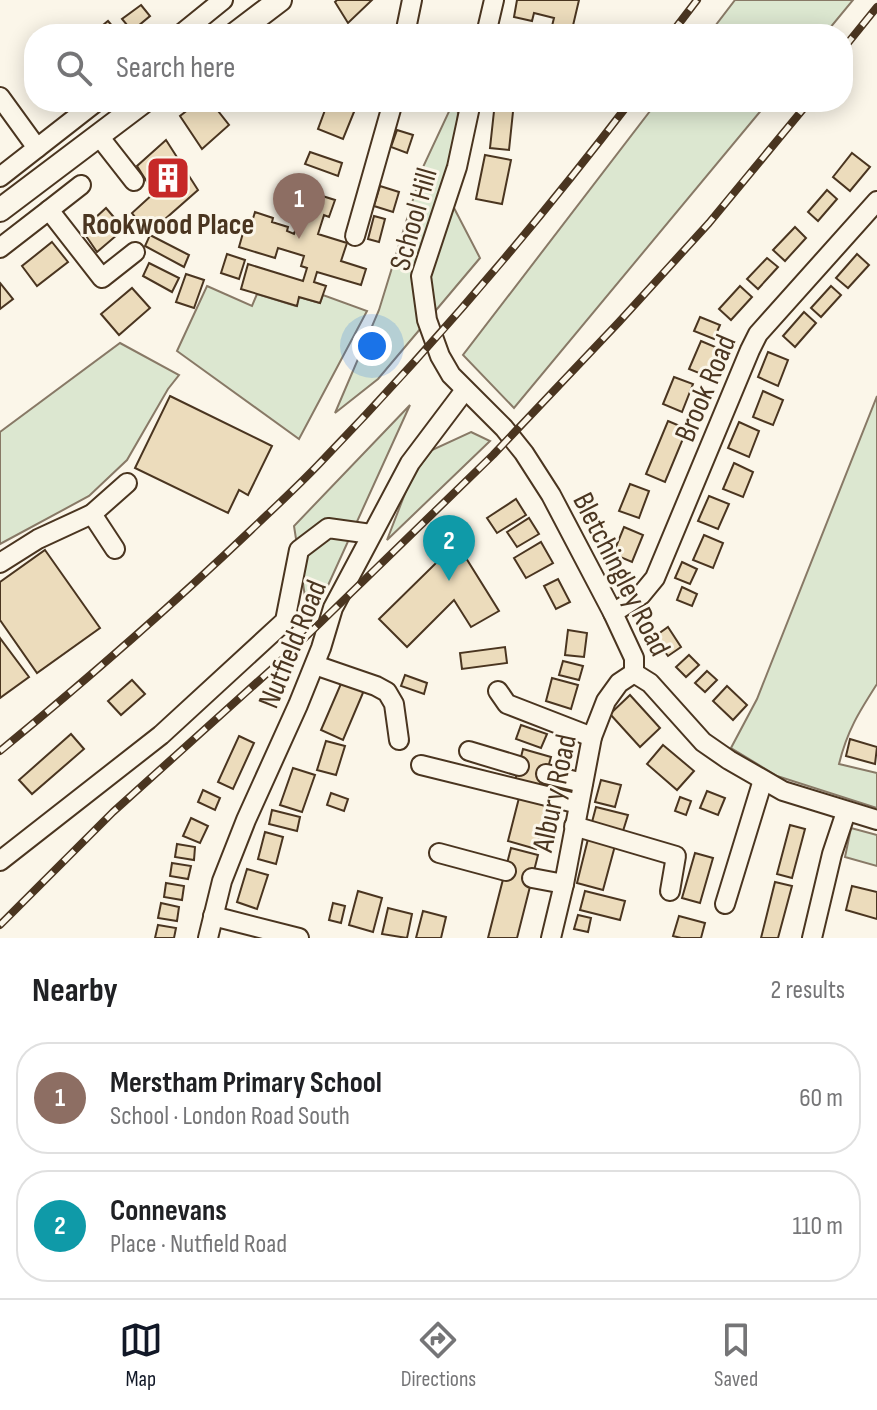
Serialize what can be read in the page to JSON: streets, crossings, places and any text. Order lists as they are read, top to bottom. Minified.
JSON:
{"streets":{"street":["School Hill","Brook Road","Bletchingley Road","Nutfield Road","Albury Road"]},"crossings":[["School Hill","Bletchingley Road"],["School Hill","Nutfield Road"],["Brook Road","Bletchingley Road"],["Bletchingley Road","Nutfield Road"],["Bletchingley Road","Albury Road"]],"places":{"building":["Rookwood Place"]},"page":{"search":"Search here","pins":["1","2"],"heading":["Nearby","2 results"],"list":[{"mark":"1","name":"Merstham Primary School","note":"School · London Road South","value":"60 m"},{"mark":"2","name":"Connevans","note":"Place · Nutfield Road","value":"110 m"}],"nav":["Map","Directions","Saved"]}}
